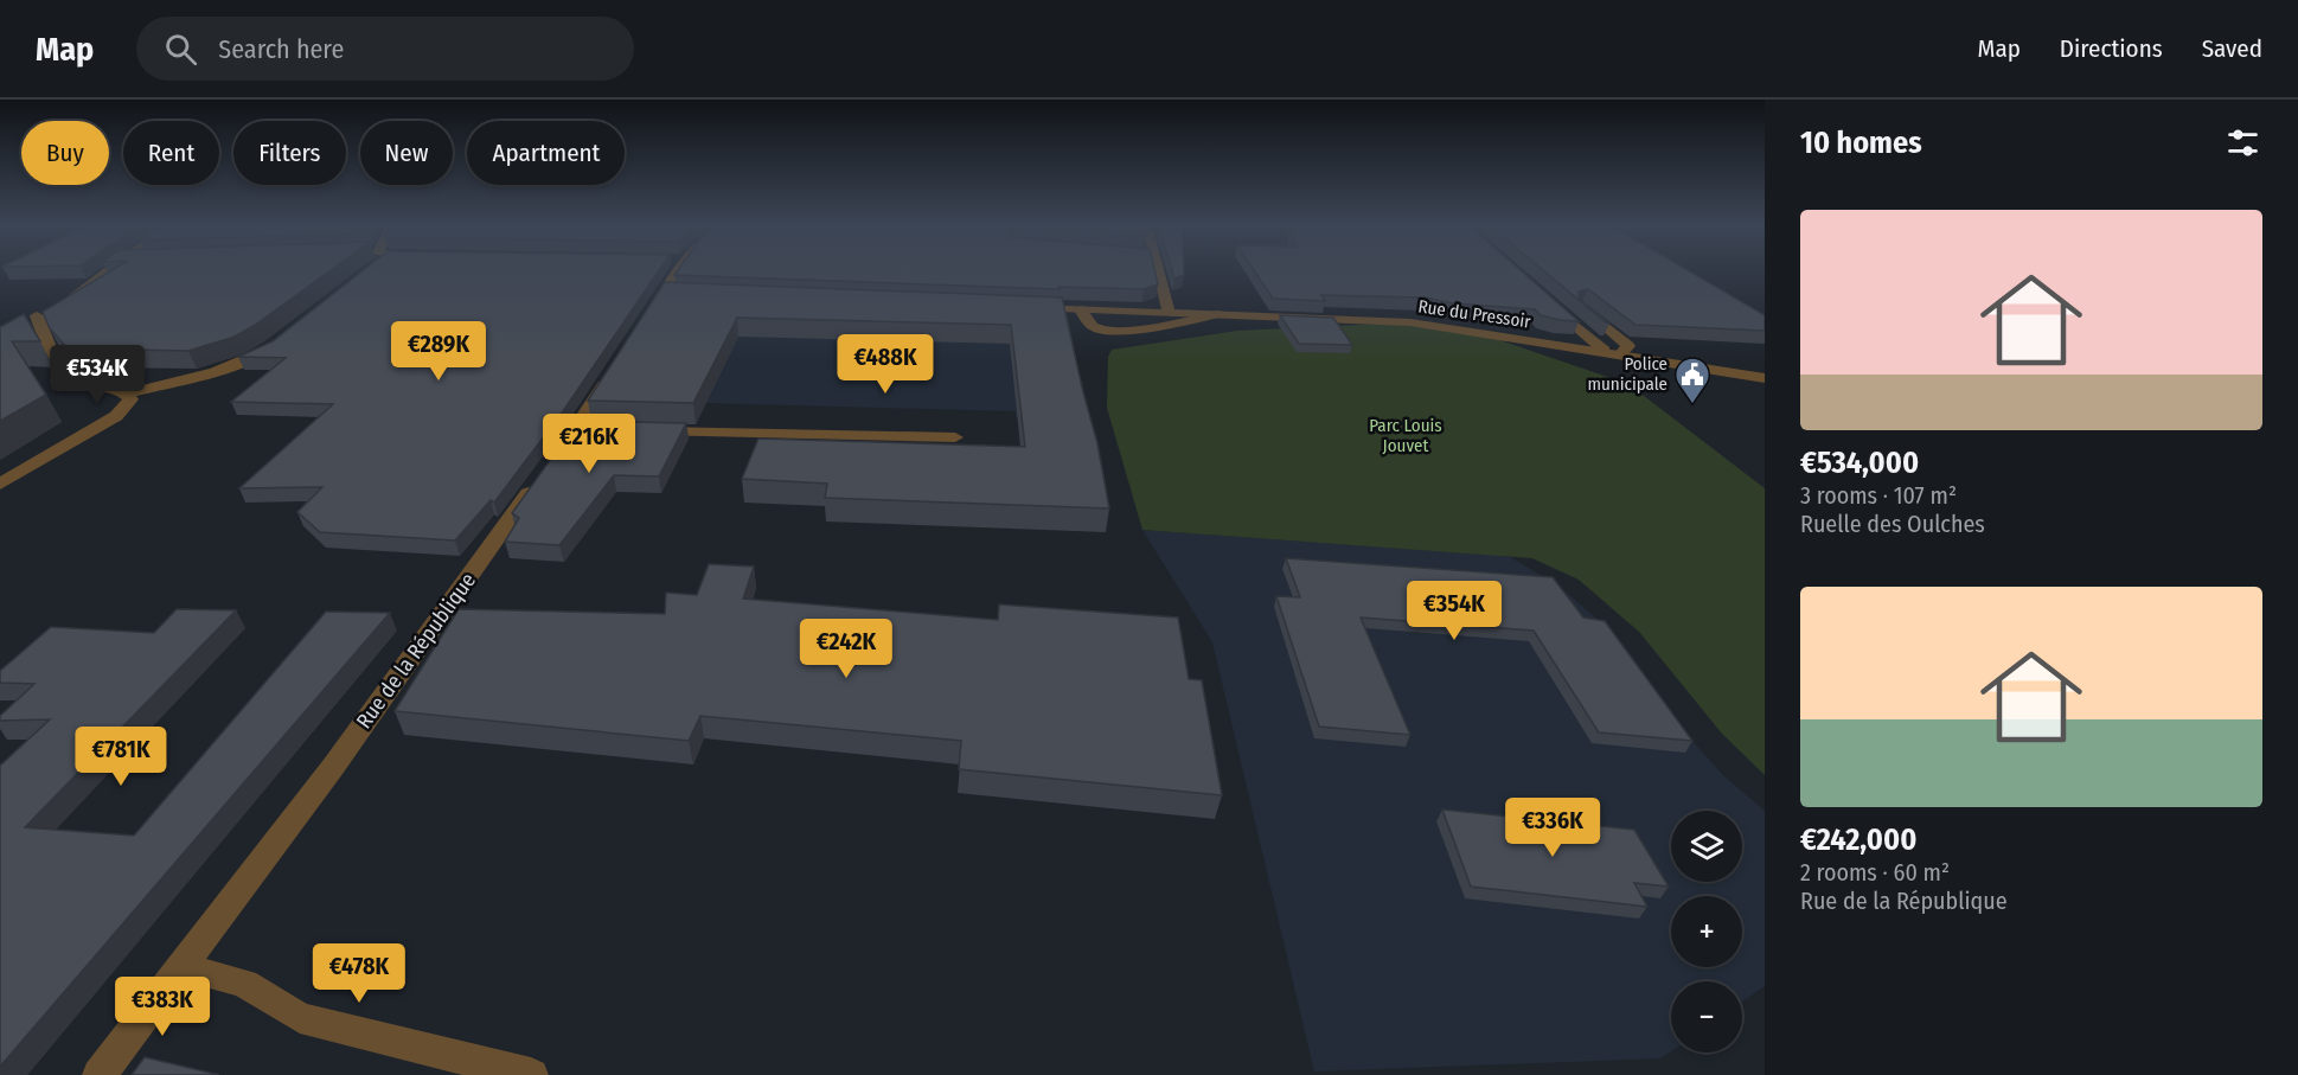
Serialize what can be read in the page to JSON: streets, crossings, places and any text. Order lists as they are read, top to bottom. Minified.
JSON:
{"streets":{"street":["Rue du Pressoir","Rue de la République"]},"parks":["Parc Louis Jouvet"],"places":{"public building":["Police municipale"]},"page":{"header":"Map","search":"Search here","nav":["Map","Directions","Saved"],"heading":"10 homes","chip":["Buy","Rent","Filters","New","Apartment"],"list":[{"name":"€534,000","note":"3 rooms · 107 m² · Ruelle des Oulches"},{"name":"€242,000","note":"2 rooms · 60 m² · Rue de la République"}],"price":["€289K","€488K","€534K","€216K","€354K","€242K","€781K","€336K","€478K","€383K"],"map_buttons":["+","−"]}}
